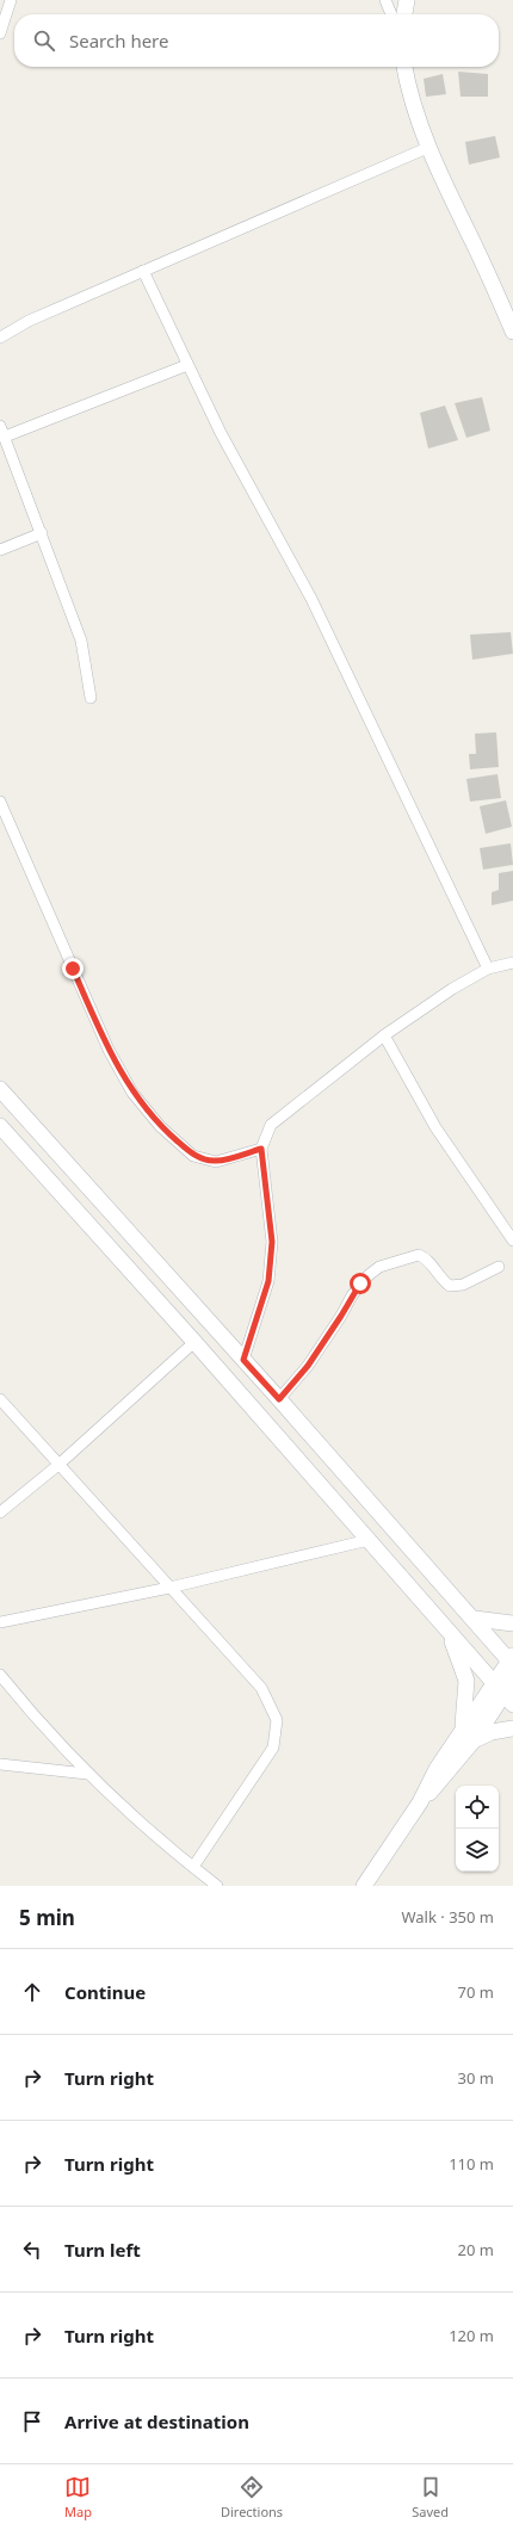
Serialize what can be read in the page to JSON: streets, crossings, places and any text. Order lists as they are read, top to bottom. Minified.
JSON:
{"page":{"search":"Search here","heading":["5 min","Walk · 350 m"],"list":[["Continue","70 m"],["Turn right","30 m"],["Turn right","110 m"],["Turn left","20 m"],["Turn right","120 m"],"Arrive at destination"],"nav":["Map","Directions","Saved"]}}
